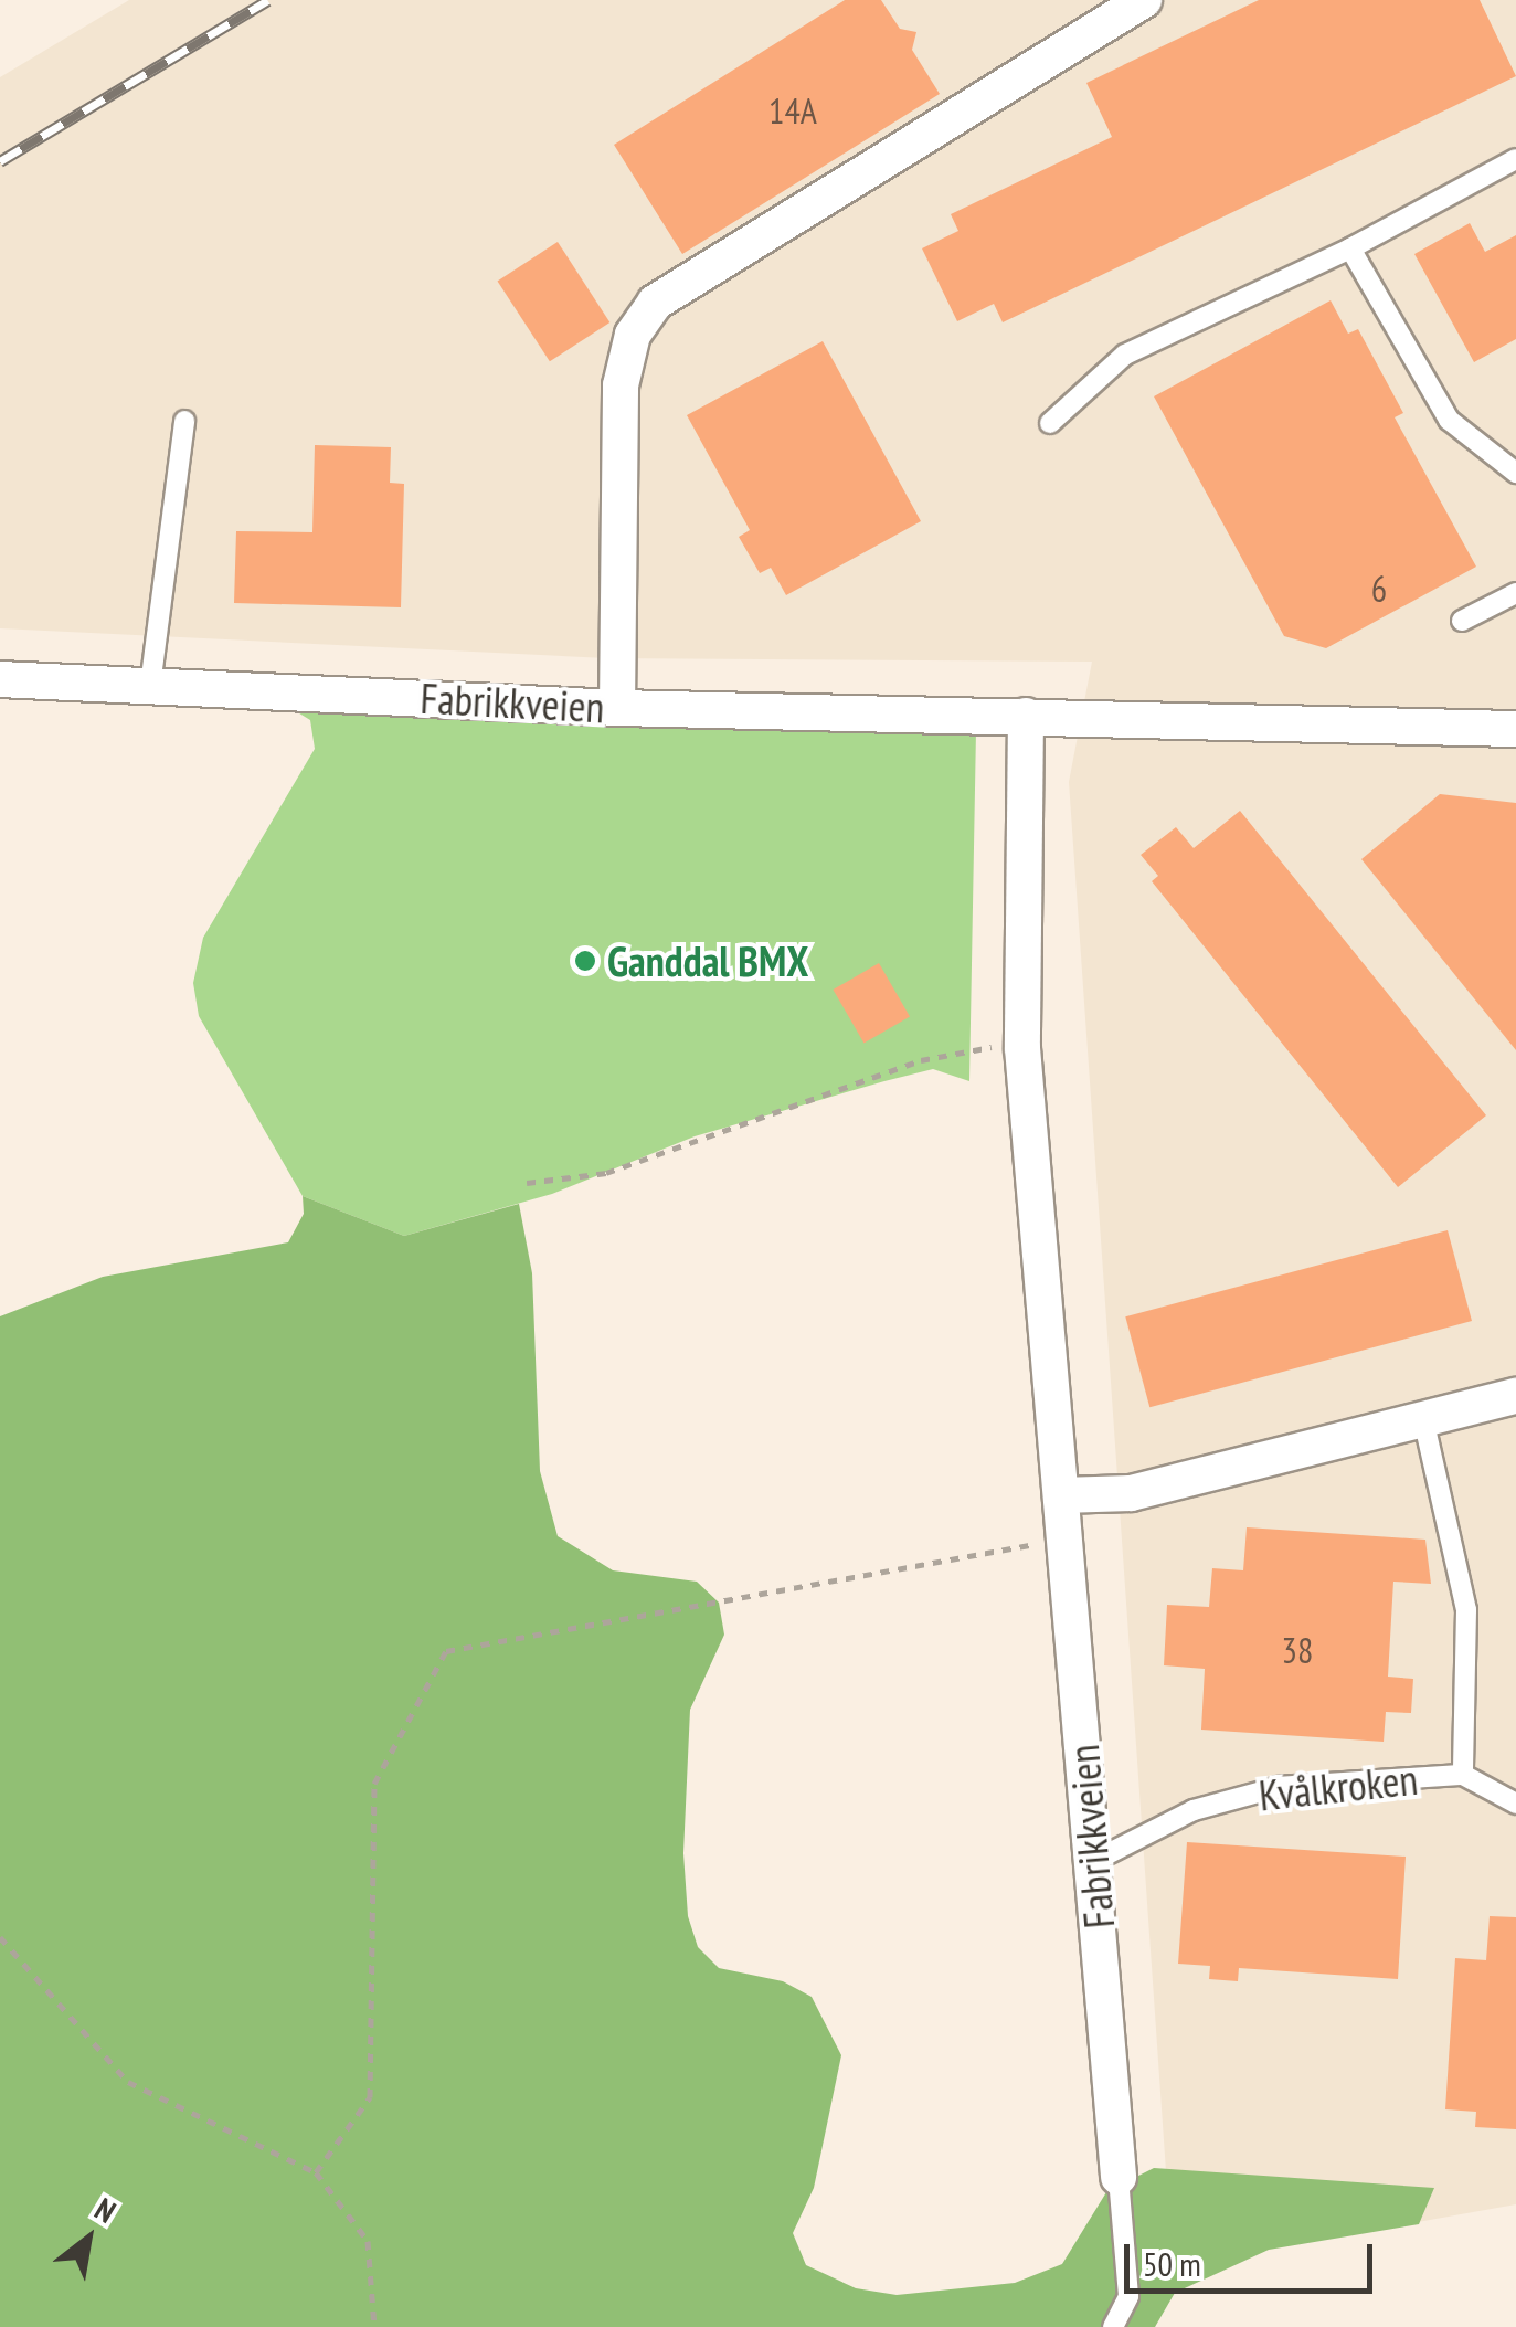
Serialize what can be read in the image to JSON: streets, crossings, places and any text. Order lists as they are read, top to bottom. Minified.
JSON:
{"streets":{"street":["Fabrikkveien"],"lane":["Kvålkroken"]},"crossings":[["Fabrikkveien","Kvålkroken"]],"places":["Ganddal BMX"],"house_numbers":["14A","6","38"],"scale_bar":"50 m","north":"top right"}
